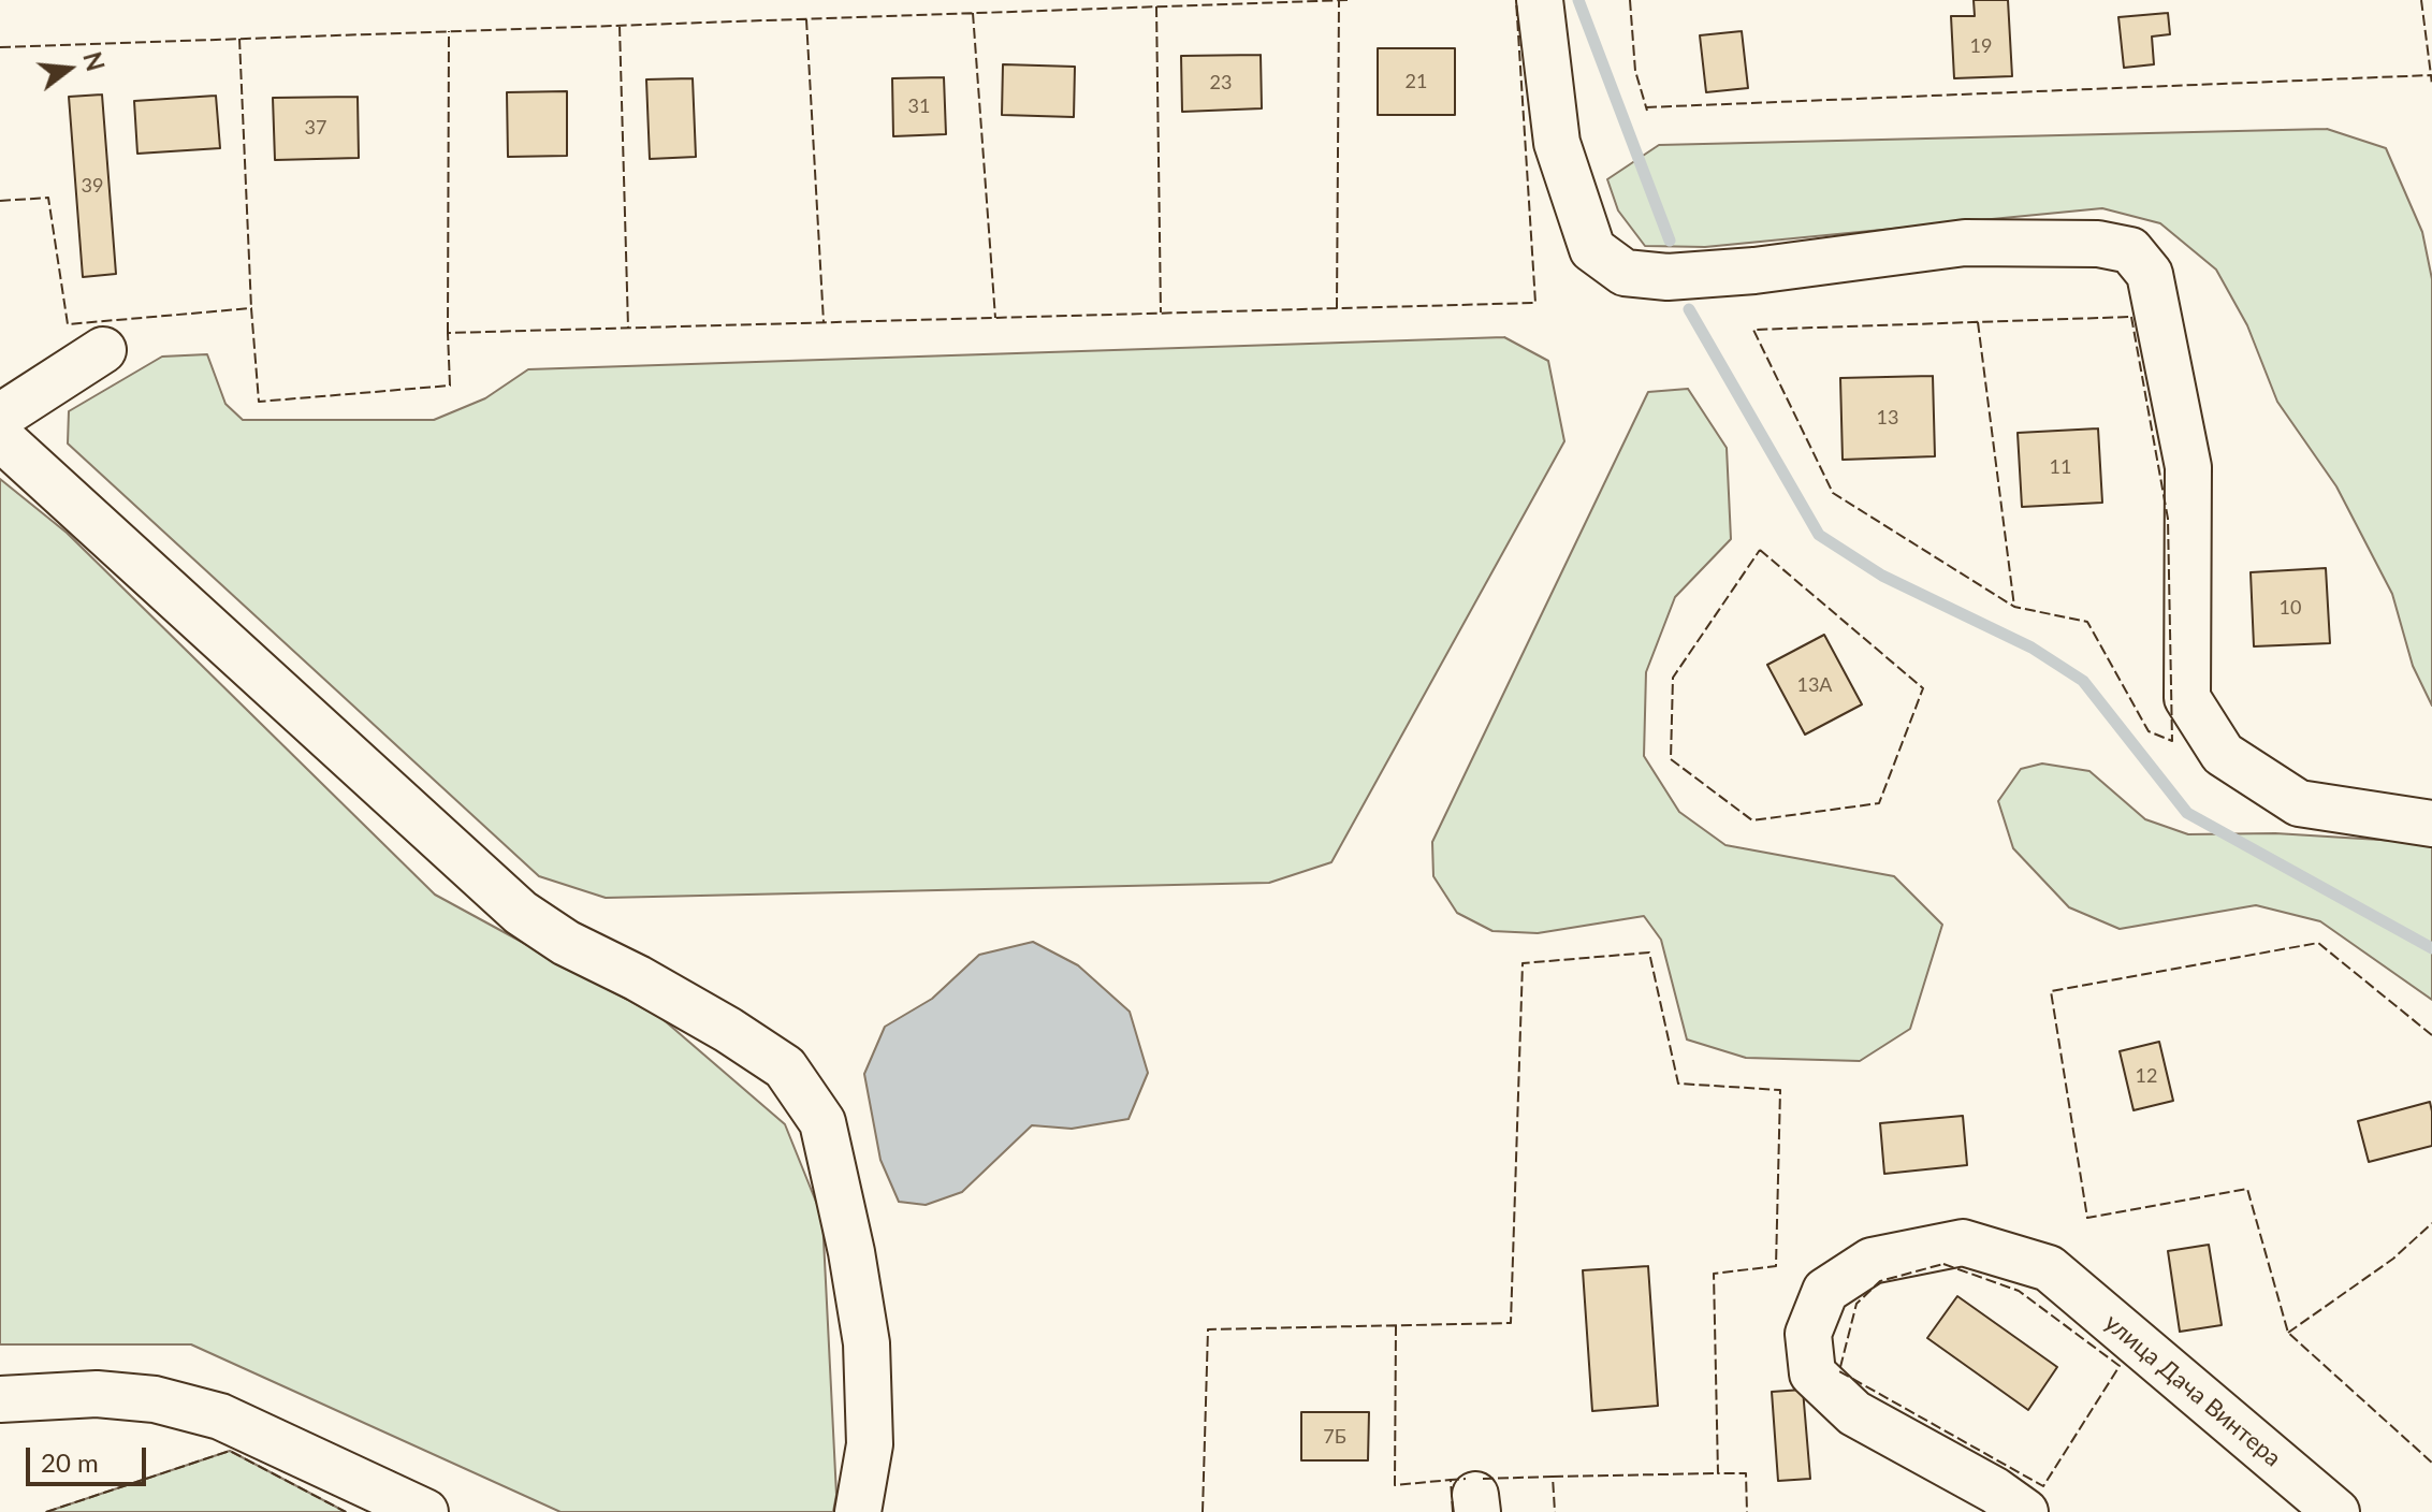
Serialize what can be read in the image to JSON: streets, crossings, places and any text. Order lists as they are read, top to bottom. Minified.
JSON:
{"streets":{"street":["улица Дача Винтера"]},"house_numbers":["19","21","23","31","37","39","13","11","10","13А","12","7Б"],"scale_bar":"20 m","north":"right"}
